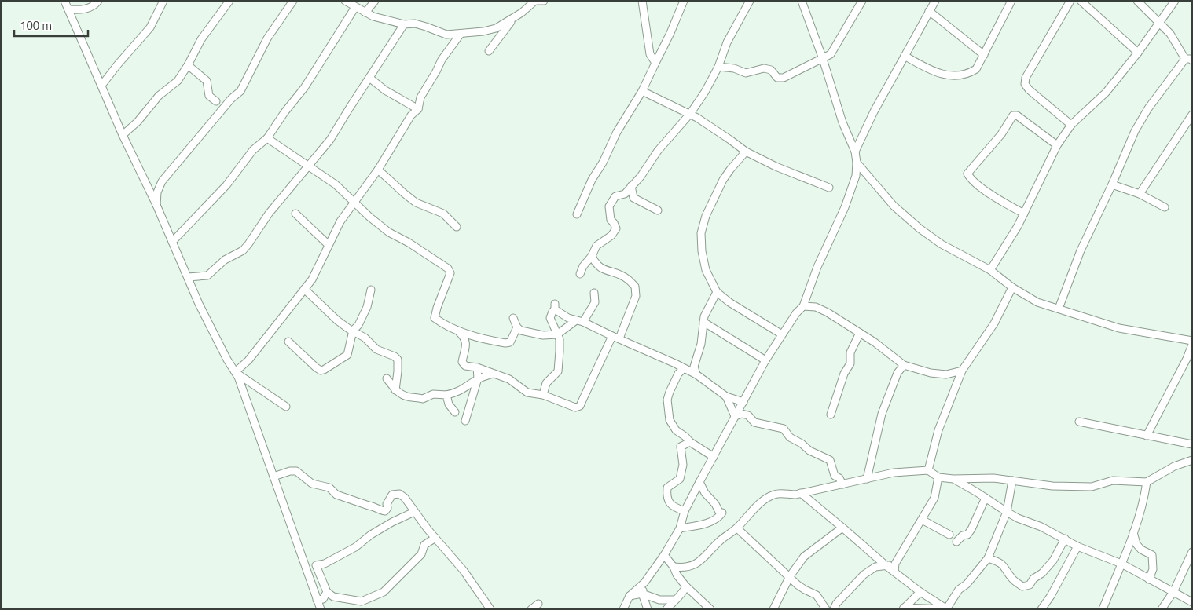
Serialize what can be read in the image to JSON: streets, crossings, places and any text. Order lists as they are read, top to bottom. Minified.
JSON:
{"scale_bar":"100 m"}
